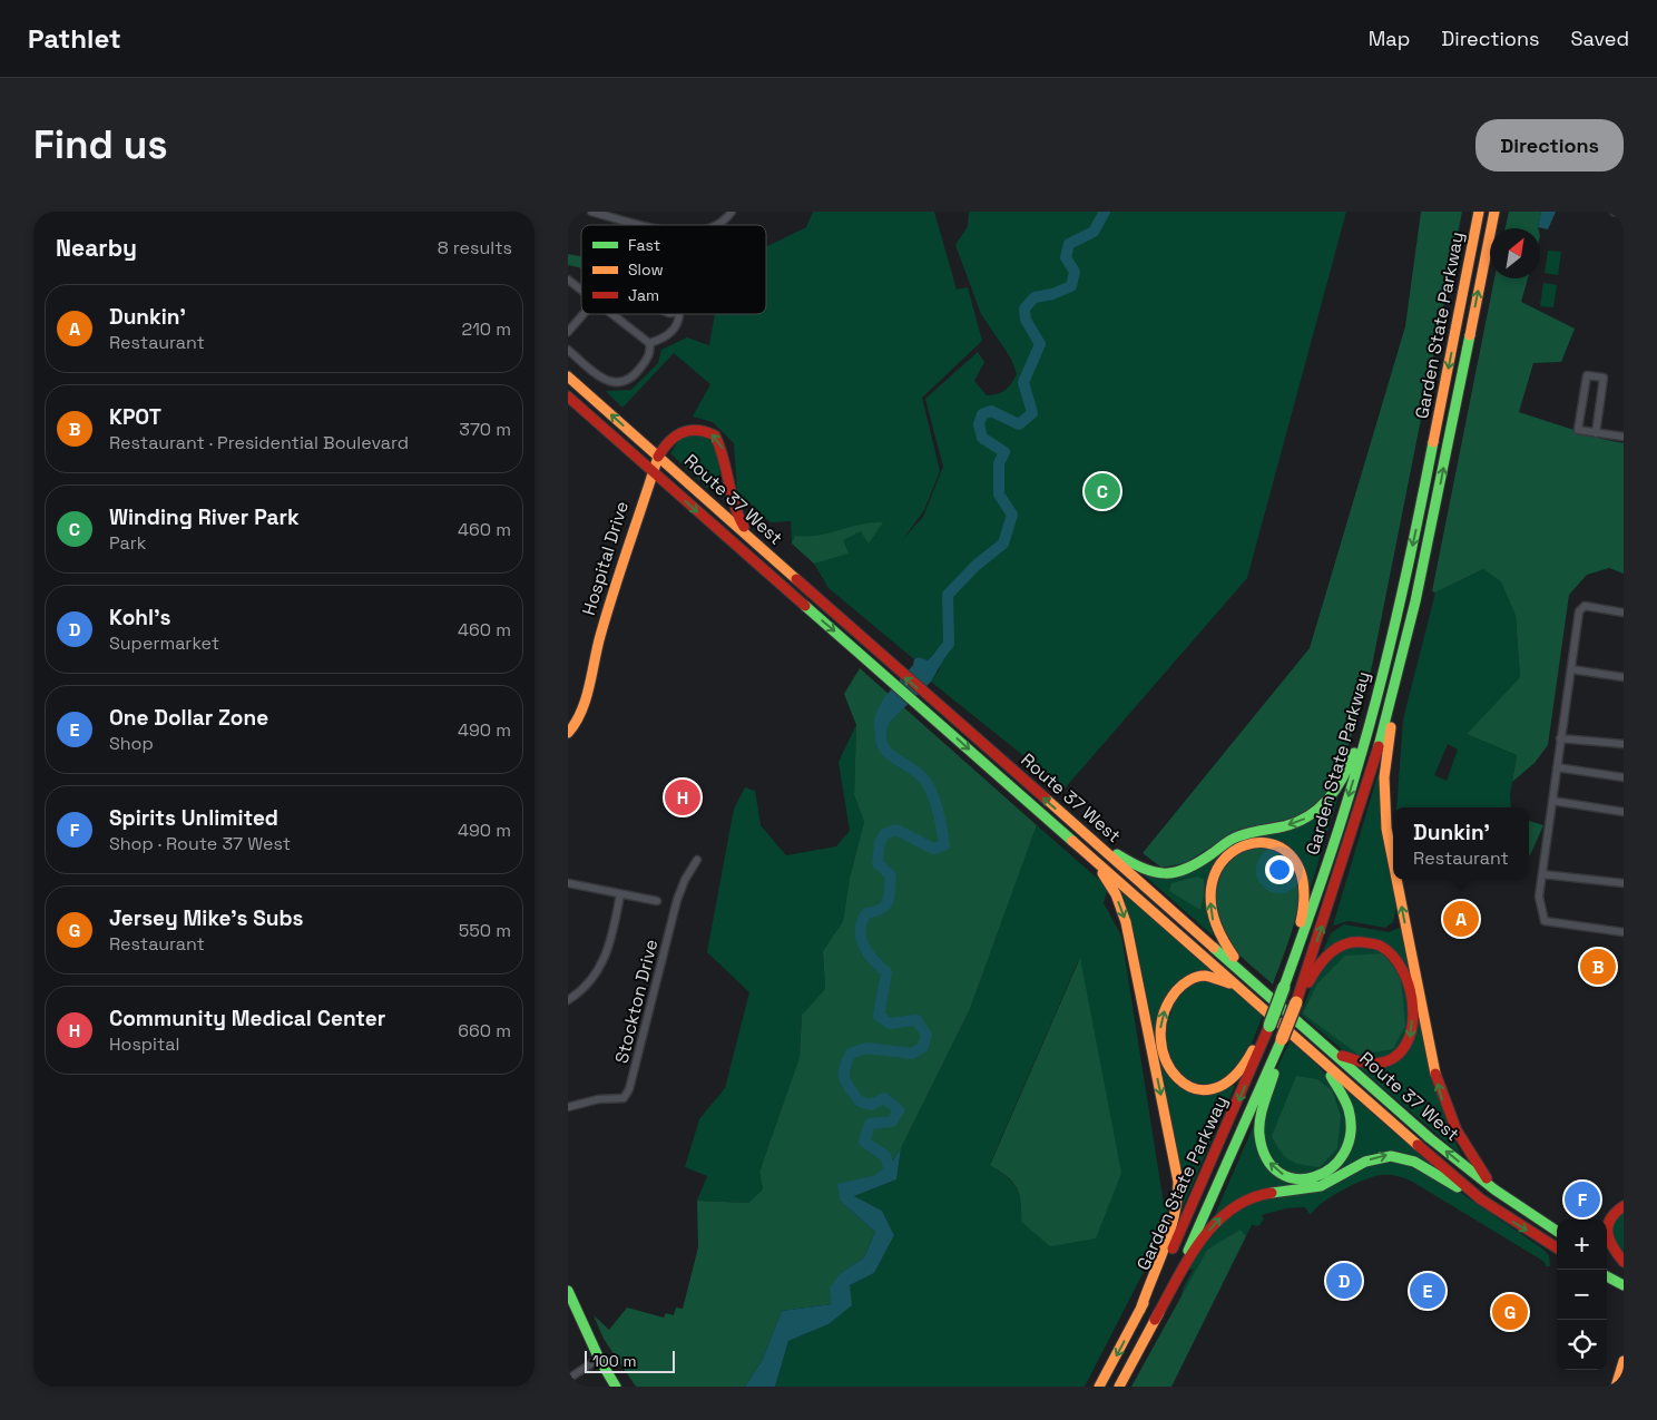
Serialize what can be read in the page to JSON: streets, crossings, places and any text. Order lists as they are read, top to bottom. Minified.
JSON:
{"streets":{"main road":["Garden State Parkway","Route 37 West","Hospital Drive"],"street":["Stockton Drive"]},"crossings":[["Route 37 West","Hospital Drive"]],"legend":["Fast","Slow","Jam"],"scale_bar":"100 m","north":"top right","page":{"header":"Pathlet","nav":["Map","Directions","Saved"],"buttons":"Directions","title":"Find us","heading":["Nearby","8 results"],"list":[{"mark":"A","name":"Dunkin'","note":"Restaurant","value":"210 m"},{"mark":"B","name":"KPOT","note":"Restaurant · Presidential Boulevard","value":"370 m"},{"mark":"C","name":"Winding River Park","note":"Park","value":"460 m"},{"mark":"D","name":"Kohl's","note":"Supermarket","value":"460 m"},{"mark":"E","name":"One Dollar Zone","note":"Shop","value":"490 m"},{"mark":"F","name":"Spirits Unlimited","note":"Shop · Route 37 West","value":"490 m"},{"mark":"G","name":"Jersey Mike's Subs","note":"Restaurant","value":"550 m"},{"mark":"H","name":"Community Medical Center","note":"Hospital","value":"660 m"}],"pins":["C","H","A","B","F","D","E","G"],"popup":["Dunkin'","Restaurant"],"map_buttons":["+","−"],"scale":"100 m"}}
